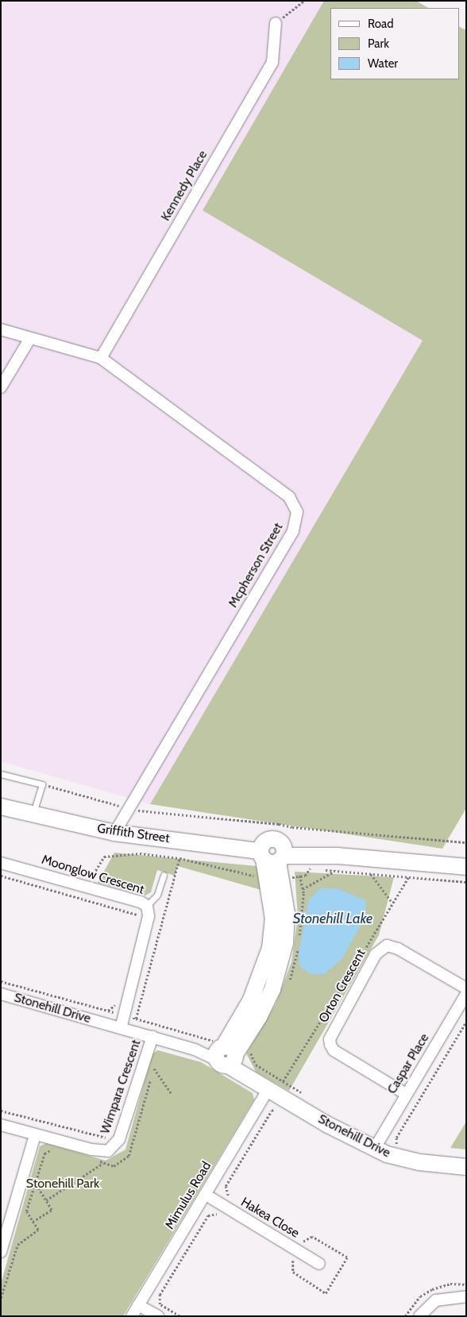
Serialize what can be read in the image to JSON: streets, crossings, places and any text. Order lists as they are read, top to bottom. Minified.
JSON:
{"streets":{"street":["Kennedy Place","Mcpherson Street","Griffith Street","Moonglow Crescent","Orton Crescent","Stonehill Drive","Caspar Place","Wimpara Crescent","Mimulus Road","Hakea Close"]},"crossings":[["Kennedy Place","Mcpherson Street"],["Mcpherson Street","Griffith Street"],["Moonglow Crescent","Stonehill Drive"],["Orton Crescent","Caspar Place"],["Stonehill Drive","Caspar Place"],["Stonehill Drive","Wimpara Crescent"],["Stonehill Drive","Mimulus Road"],["Mimulus Road","Hakea Close"]],"water":["Stonehill Lake"],"parks":["Stonehill Park"],"legend":["Road","Park","Water"]}
